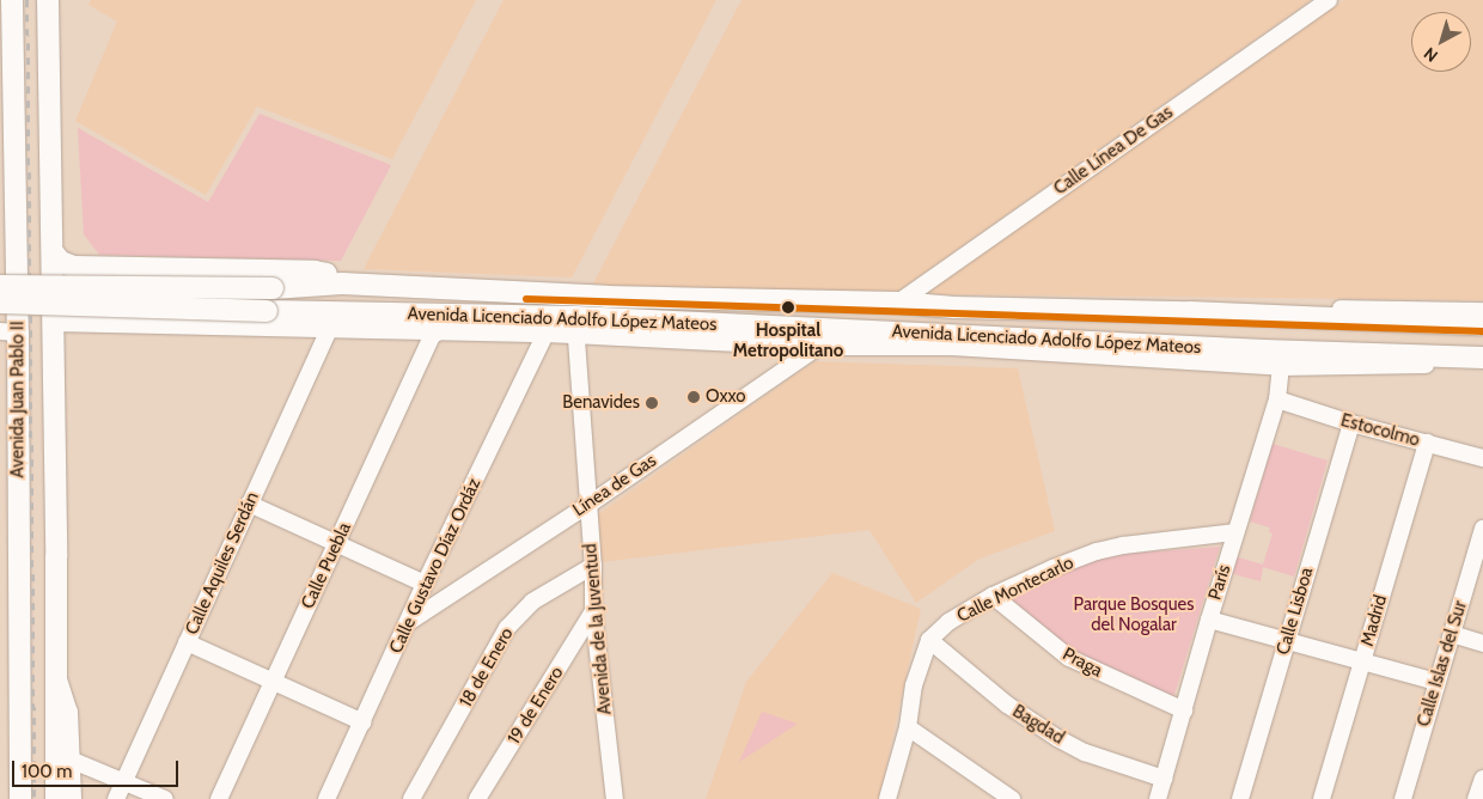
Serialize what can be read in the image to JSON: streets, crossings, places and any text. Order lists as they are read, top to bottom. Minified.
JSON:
{"streets":{"main road":["Avenida Licenciado Adolfo López Mateos","Avenida Juan Pablo II"],"street":["Calle Línea De Gas","Estocolmo","Línea de Gas","Calle Aquiles Serdán","Calle Puebla","Calle Gustavo Díaz Ordáz","París","Calle Montecarlo","Calle Lisboa","Madrid","Avenida de la Juventud","Praga","Calle Islas del Sur","18 de Enero","19 de Enero","Bagdad"]},"crossings":[["Calle Línea De Gas","Avenida Licenciado Adolfo López Mateos"],["Avenida Licenciado Adolfo López Mateos","Avenida de la Juventud"],["Estocolmo","París"],["Estocolmo","Calle Lisboa"],["Estocolmo","Madrid"],["Línea de Gas","Calle Gustavo Díaz Ordáz"],["Línea de Gas","Avenida de la Juventud"],["París","Calle Montecarlo"],["París","Praga"],["París","Bagdad"],["Calle Montecarlo","Praga"],["Calle Montecarlo","Bagdad"],["Avenida de la Juventud","18 de Enero"],["Avenida de la Juventud","19 de Enero"]],"parks":["Parque Bosques del Nogalar"],"places":["Hospital Metropolitano","Oxxo","Benavides"],"scale_bar":"100 m","north":"bottom left"}
